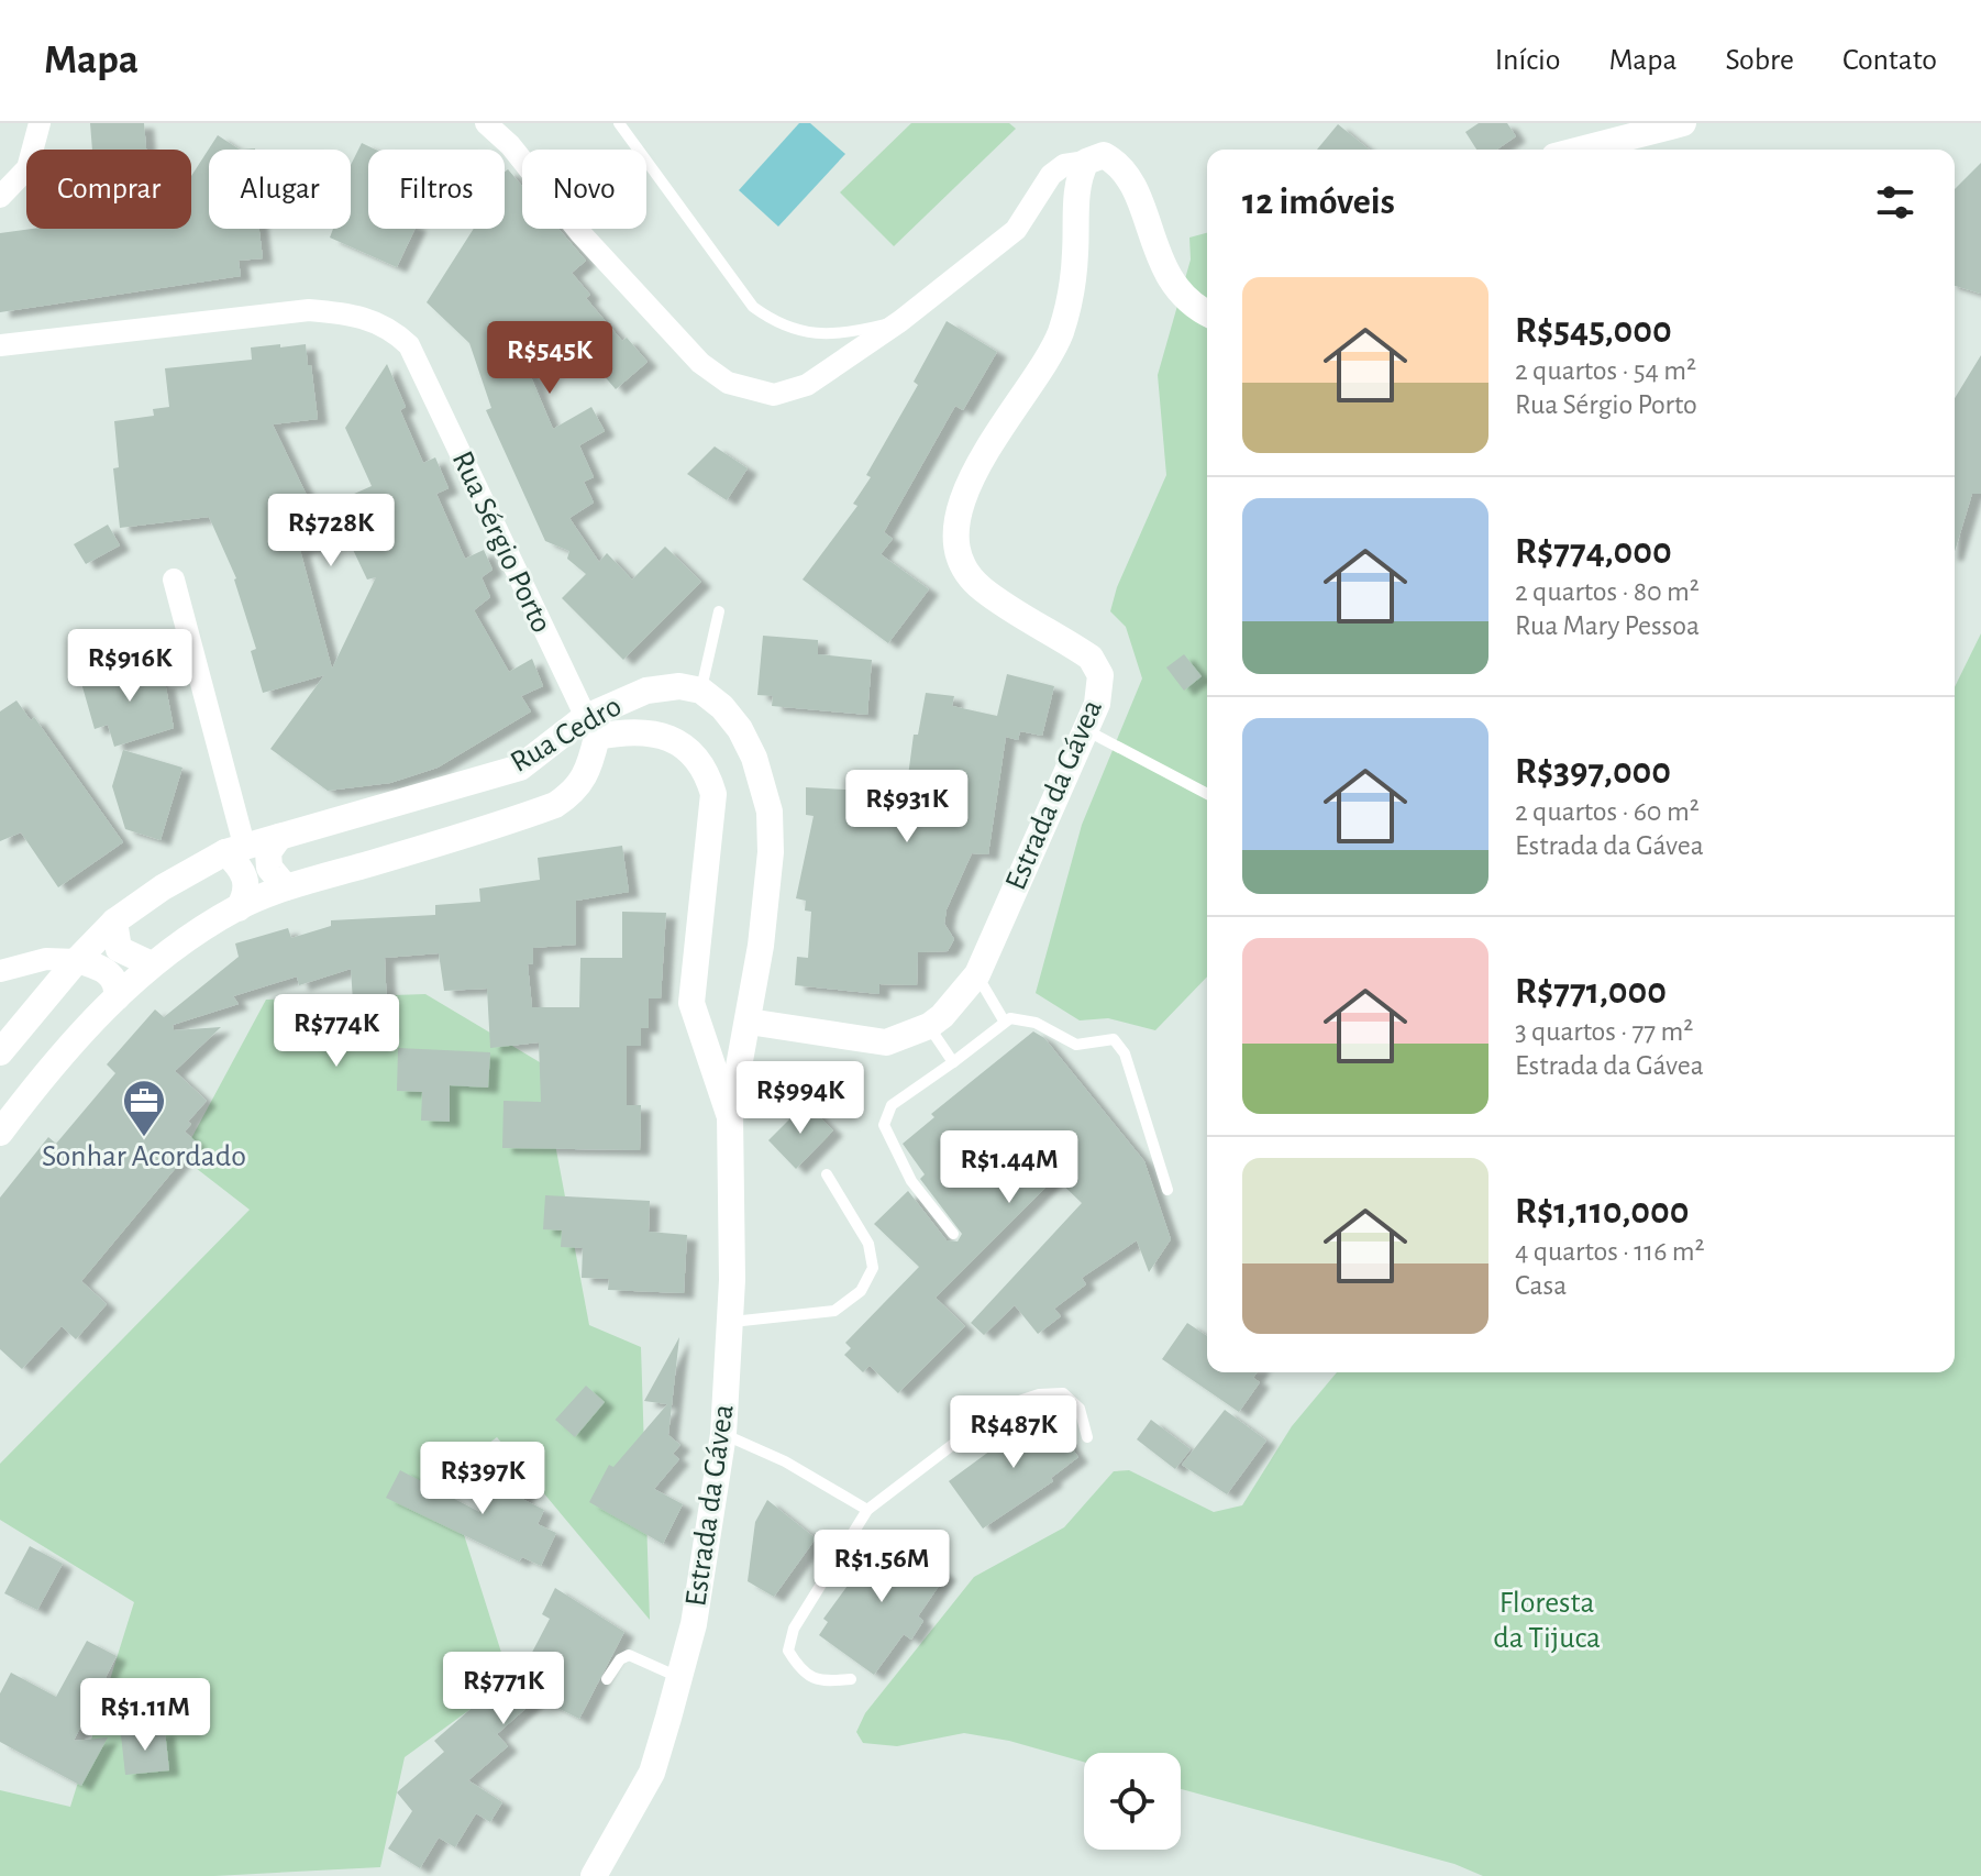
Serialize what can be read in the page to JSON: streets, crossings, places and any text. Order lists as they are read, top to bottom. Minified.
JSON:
{"streets":{"street":["Rua Sérgio Porto","Rua Cedro","Estrada da Gávea"]},"crossings":[["Rua Sérgio Porto","Rua Cedro"],["Rua Cedro","Estrada da Gávea"]],"parks":["Floresta da Tijuca"],"places":{"office":["Sonhar Acordado"]},"page":{"header":"Mapa","nav":["Início","Mapa","Sobre","Contato"],"chip":["Comprar","Alugar","Filtros","Novo"],"heading":"12 imóveis","list":[{"name":"R$545,000","note":"2 quartos · 54 m² · Rua Sérgio Porto"},{"name":"R$774,000","note":"2 quartos · 80 m² · Rua Mary Pessoa"},{"name":"R$397,000","note":"2 quartos · 60 m² · Estrada da Gávea"},{"name":"R$771,000","note":"3 quartos · 77 m² · Estrada da Gávea"},{"name":"R$1,110,000","note":"4 quartos · 116 m² · Casa"}],"price":["R$545K","R$728K","R$916K","R$931K","R$774K","R$994K","R$1.44M","R$487K","R$397K","R$1.56M","R$771K","R$1.11M"]}}
